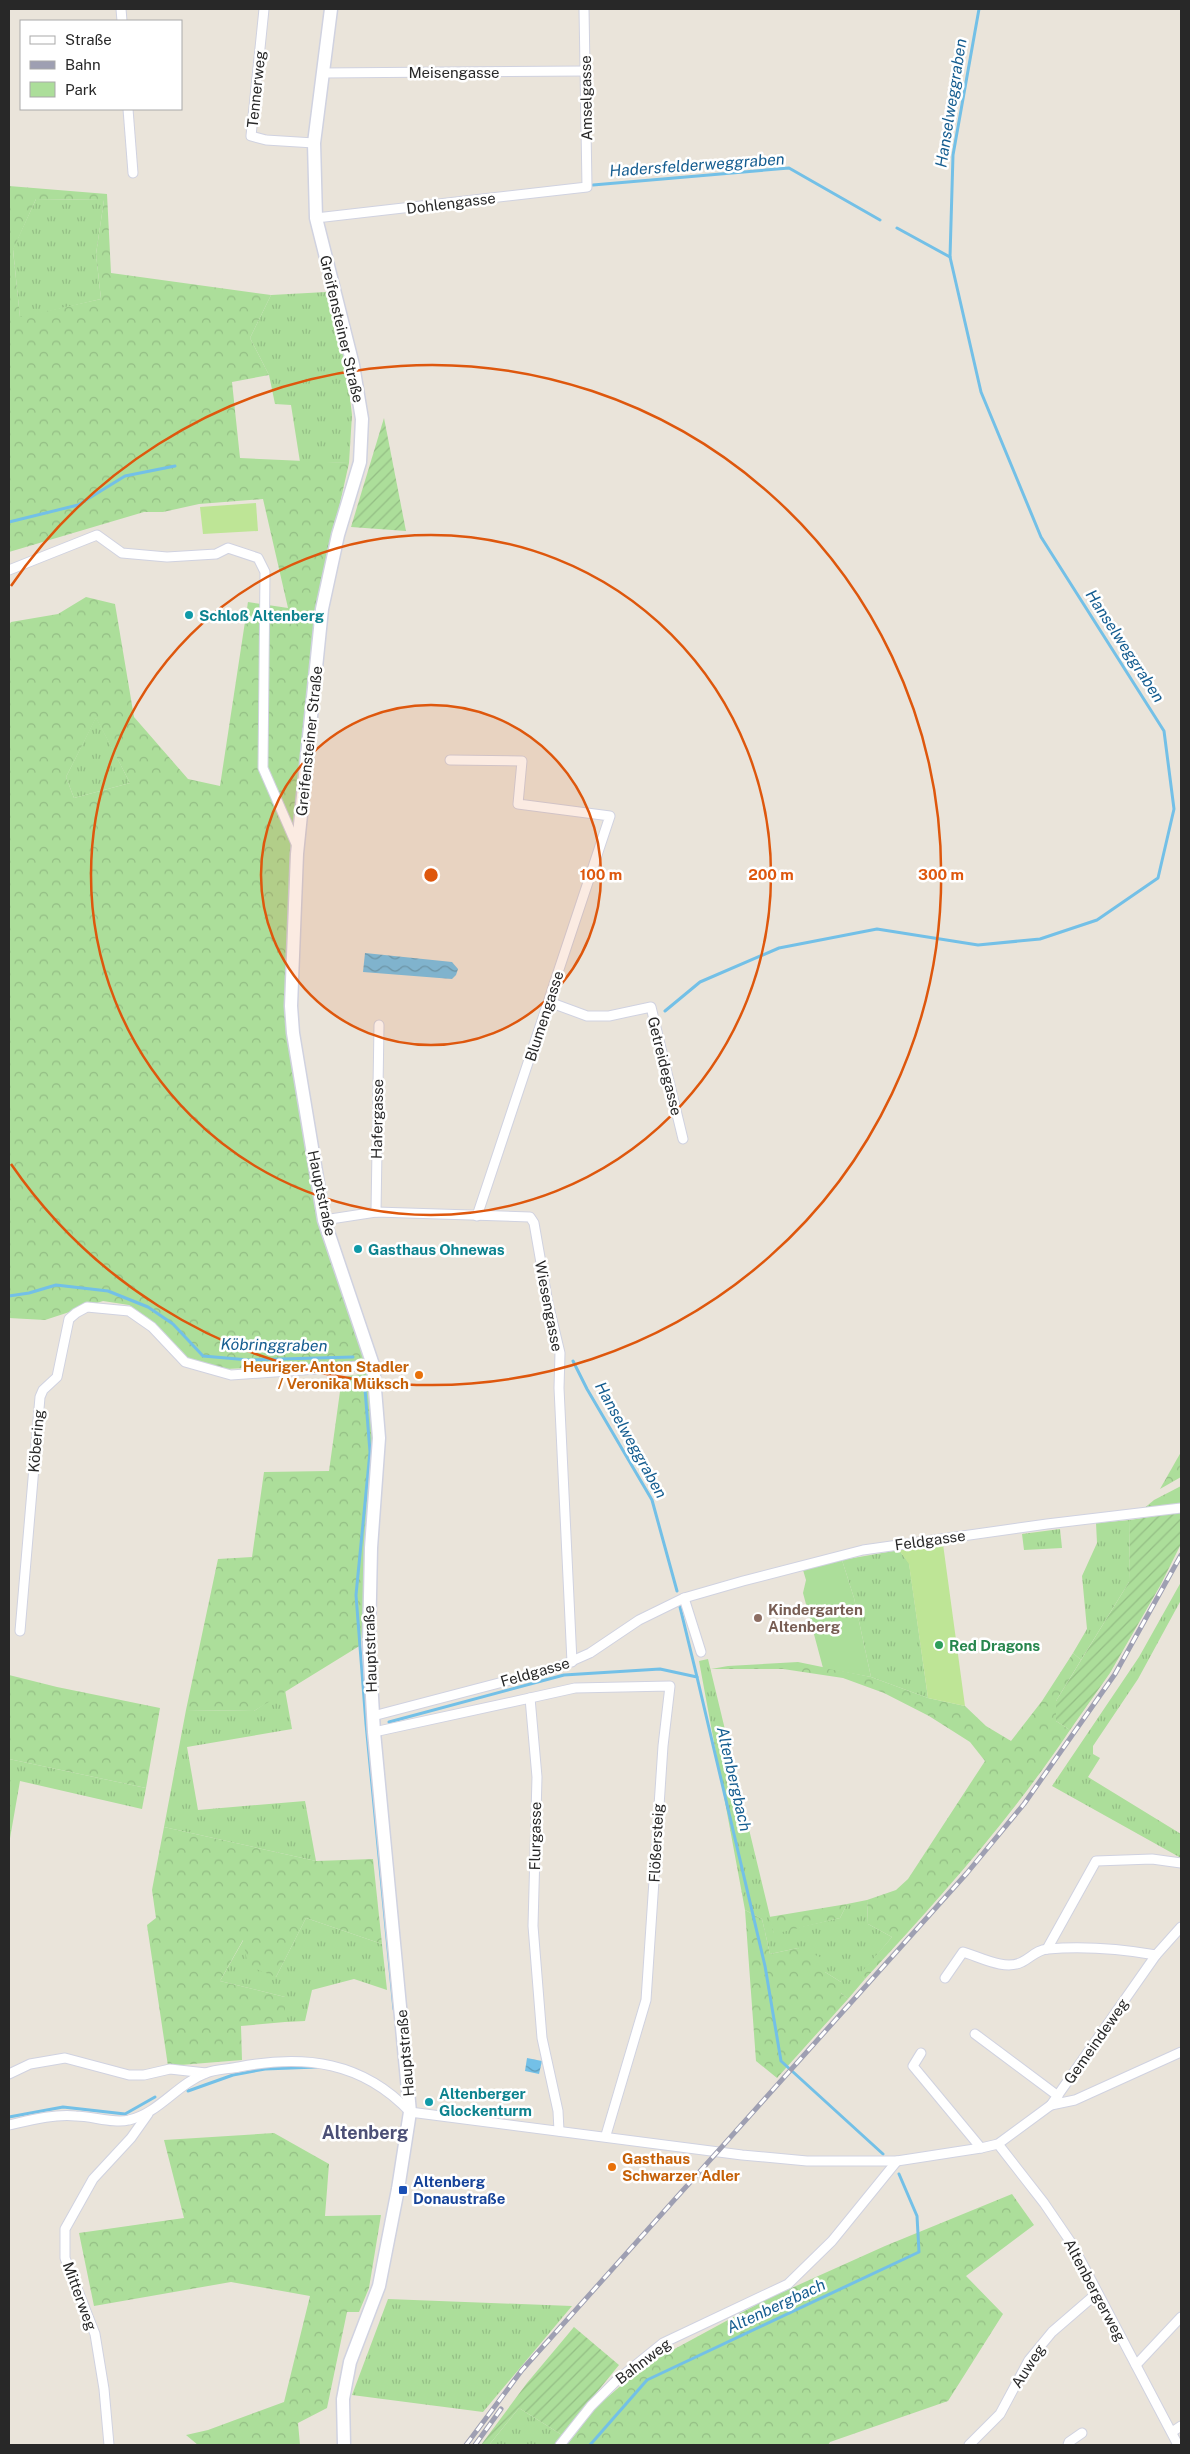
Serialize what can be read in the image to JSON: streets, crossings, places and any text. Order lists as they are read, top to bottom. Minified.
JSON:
{"streets":{"main road":["Greifensteiner Straße","Hauptstraße"],"street":["Meisengasse","Tennerweg","Amselgasse","Dohlengasse","Blumengasse","Getreidegasse","Hafergasse","Wiesengasse","Köbering","Feldgasse","Flurgasse","Flößersteig","Gemeindeweg","Altenbergerweg","Mitterweg","Bahnweg","Auweg"]},"crossings":[["Meisengasse","Amselgasse"],["Meisengasse","Greifensteiner Straße"],["Tennerweg","Greifensteiner Straße"],["Amselgasse","Dohlengasse"],["Dohlengasse","Greifensteiner Straße"],["Greifensteiner Straße","Hauptstraße"],["Blumengasse","Getreidegasse"],["Blumengasse","Wiesengasse"],["Hafergasse","Wiesengasse"],["Hauptstraße","Wiesengasse"],["Hauptstraße","Köbering"],["Hauptstraße","Feldgasse"],["Wiesengasse","Feldgasse"],["Flurgasse","Flößersteig"],["Gemeindeweg","Altenbergerweg"],["Altenbergerweg","Auweg"]],"districts":["Altenberg"],"water":["Hanselweggraben","Hadersfelderweggraben","Köbringgraben","Altenbergbach"],"places":{"other":["Schloß Altenberg","Gasthaus Ohnewas","Heuriger Anton Stadler / Veronika Müksch","Kindergarten Altenberg","Red Dragons","Altenberger Glockenturm","Gasthaus Schwarzer Adler"],"transit":["Altenberg Donaustraße"]},"legend":["Straße","Bahn","Park"],"rings":["100 m","200 m","300 m"]}
